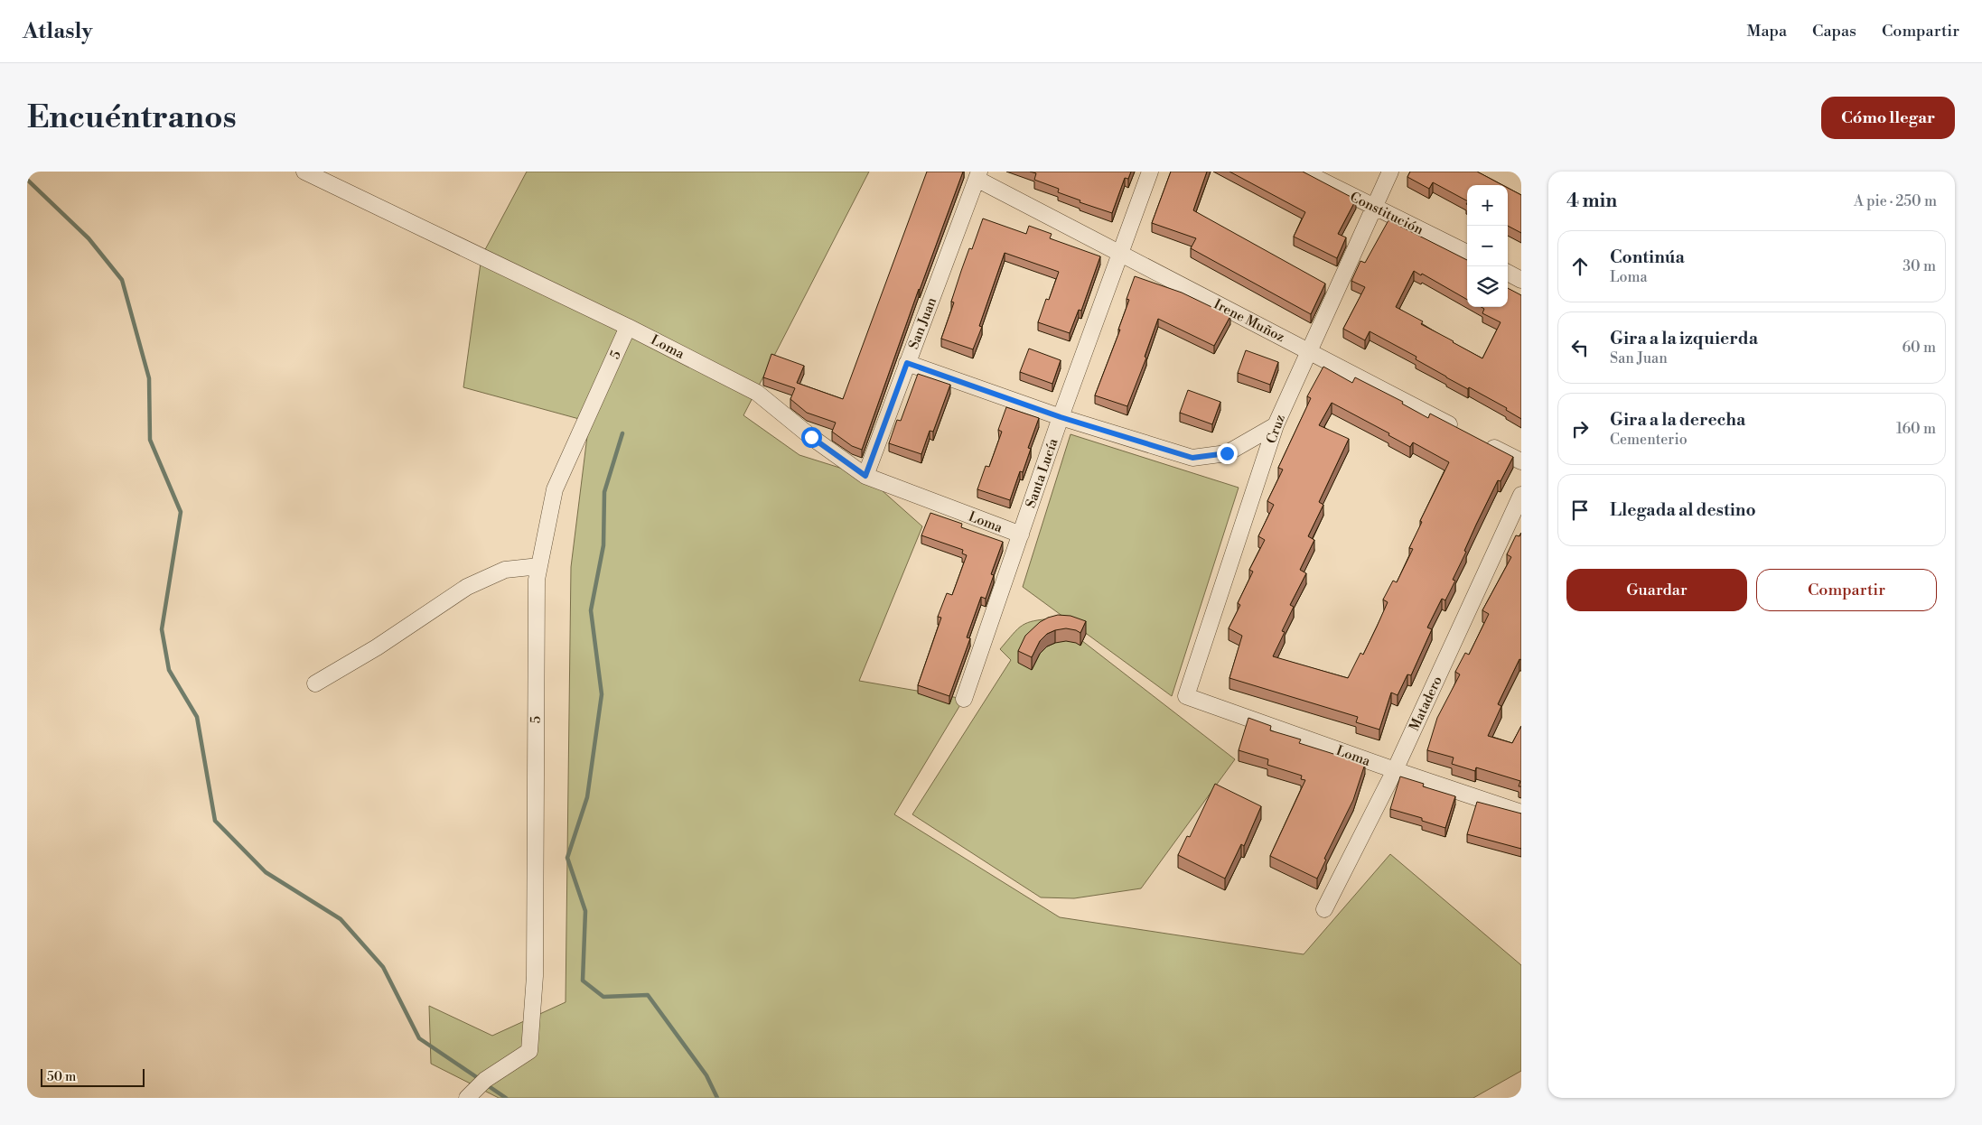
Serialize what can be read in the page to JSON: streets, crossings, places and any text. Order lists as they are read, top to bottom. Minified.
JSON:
{"streets":{"street":["Constitución","Irene Muñoz","San Juan","Loma","5","Cruz","Santa Lucía","Matadero"]},"crossings":[["Constitución","Cruz"],["Irene Muñoz","San Juan"],["Irene Muñoz","Cruz"],["Irene Muñoz","Santa Lucía"],["San Juan","Loma"],["Loma","5"],["Loma","Cruz"],["Loma","Santa Lucía"],["Loma","Matadero"]],"scale_bar":"50 m","page":{"header":"Atlasly","nav":["Mapa","Capas","Compartir"],"buttons":["Cómo llegar",["Guardar","Compartir"]],"title":"Encuéntranos","heading":["4 min","A pie · 250 m"],"map_buttons":["+","−"],"list":[["Continúa","Loma","30 m"],["Gira a la izquierda","San Juan","60 m"],["Gira a la derecha","Cementerio","160 m"],"Llegada al destino"],"scale":"50 m"}}
